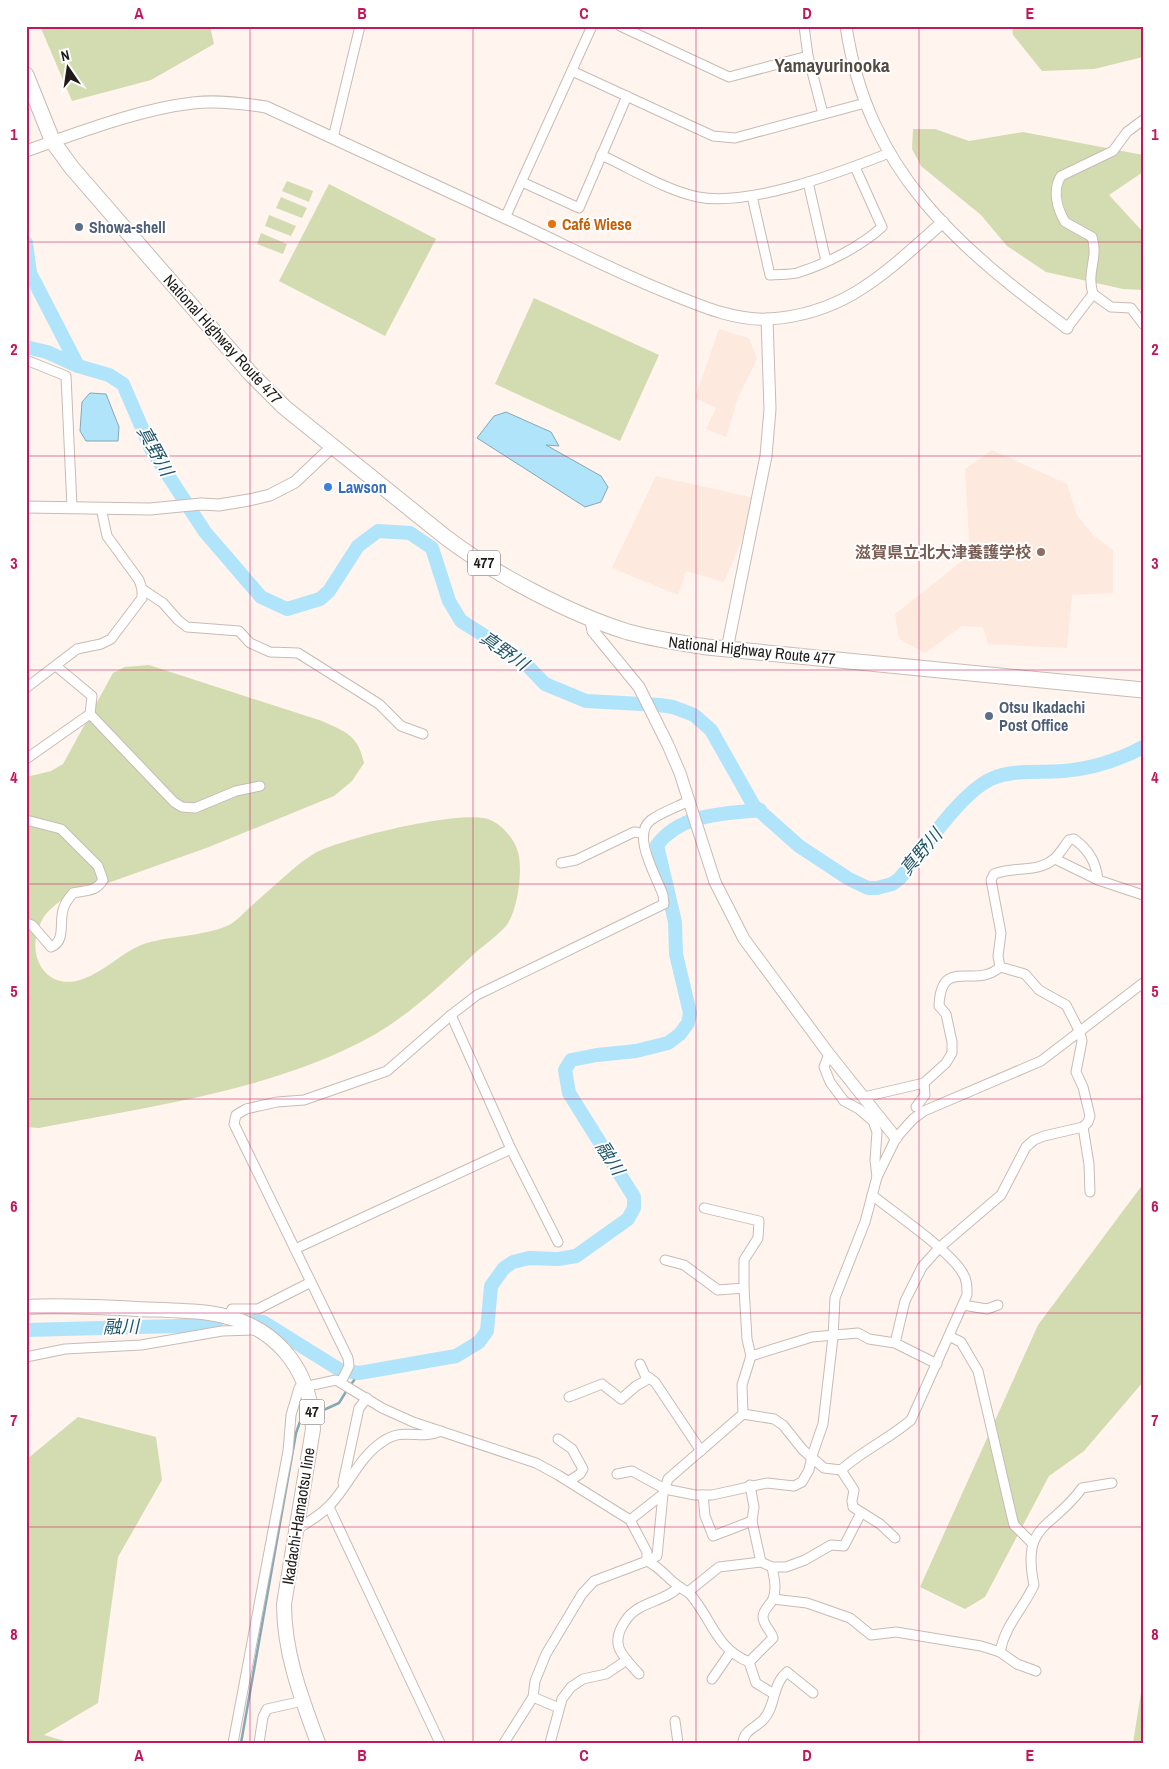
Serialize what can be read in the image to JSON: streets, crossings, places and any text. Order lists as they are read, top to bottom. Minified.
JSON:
{"streets":{"highway":["National Highway Route 477","477"],"main road":["47","Ikadachi-Hamaotsu line"]},"districts":["Yamayurinooka"],"water":["真野川","融川"],"places":["Café Wiese","Showa-shell","Lawson","滋賀県立北大津養護学校","Otsu Ikadachi Post Office"],"north":"top","grid":{"columns":["A","B","C","D","E"],"rows":["1","2","3","4","5","6","7","8"]}}
